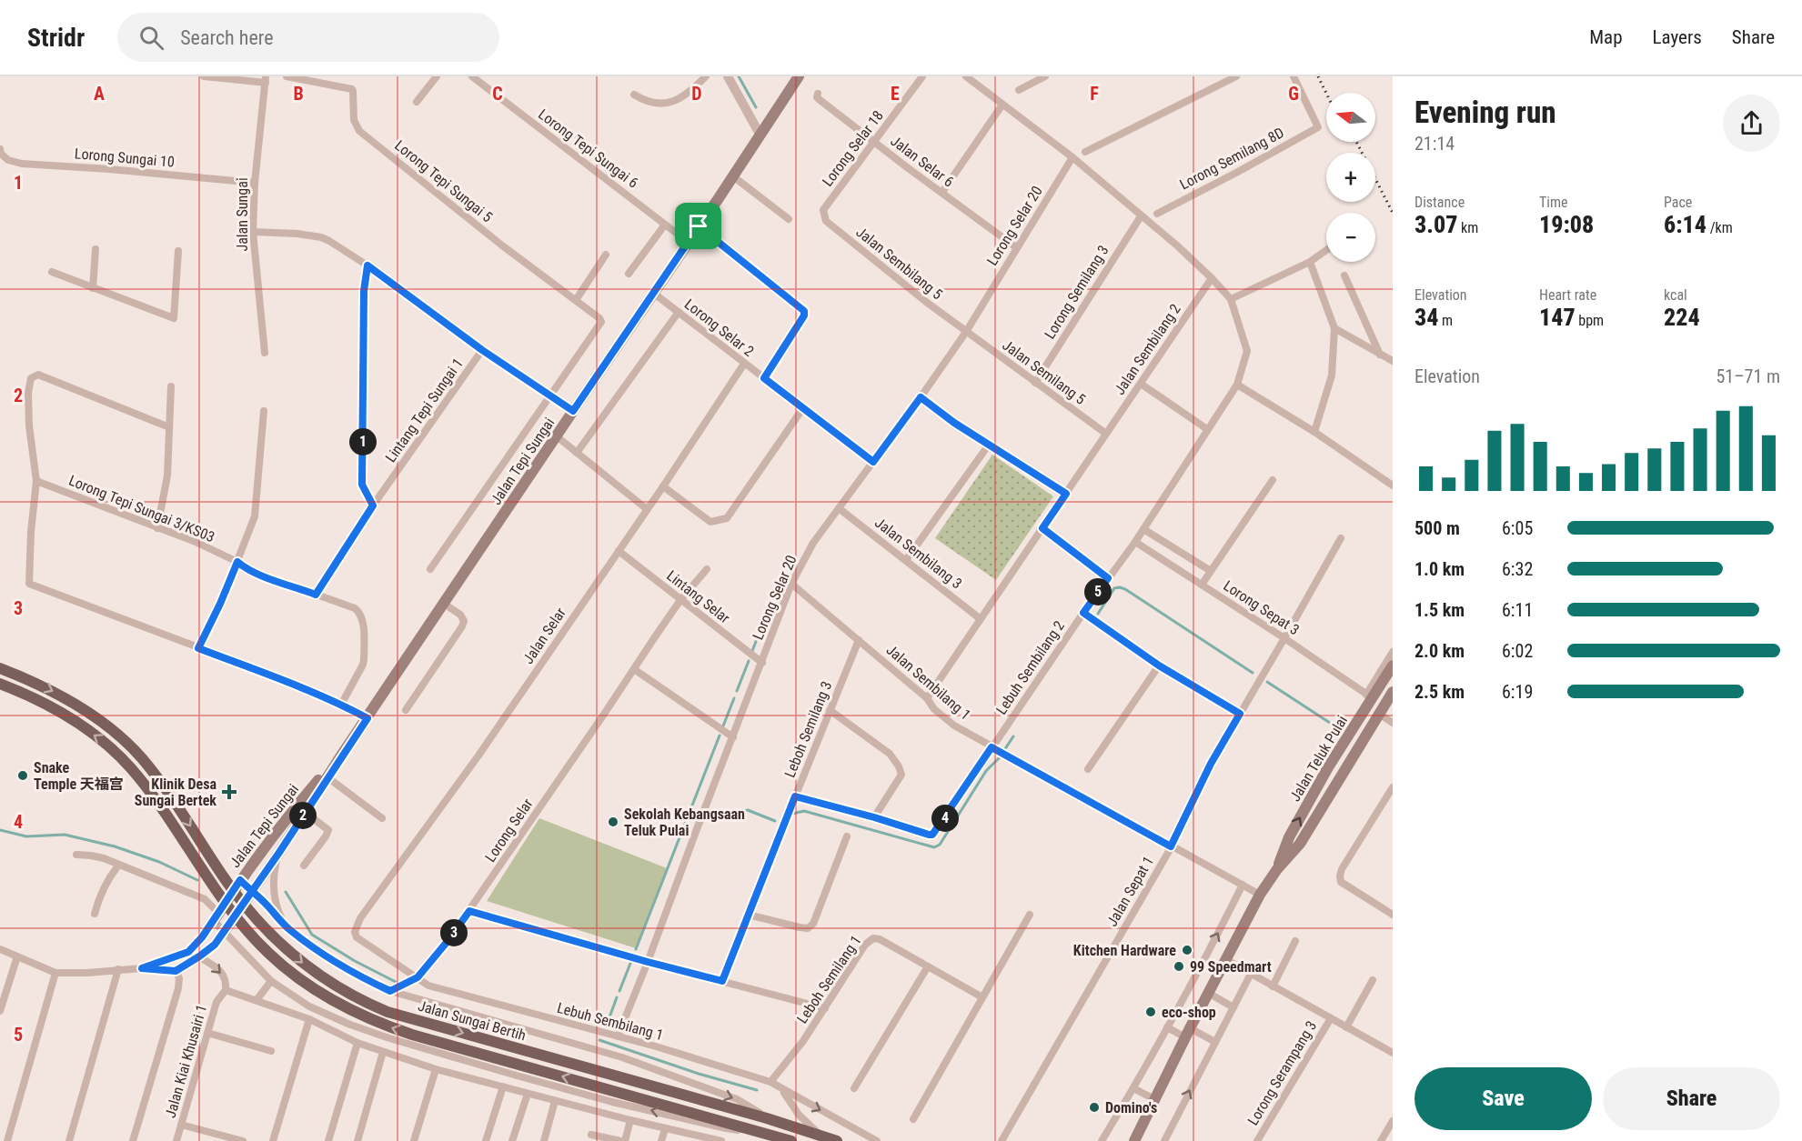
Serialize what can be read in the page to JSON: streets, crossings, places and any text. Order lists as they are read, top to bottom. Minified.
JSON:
{"streets":{"main road":["Jalan Tepi Sungai","Jalan Teluk Pulai","Jalan Sungai Bertih"],"street":["Lorong Tepi Sungai 6","Lorong Selar 18","Lorong Sungai 10","Lorong Semilang 8D","Jalan Selar 6","Lorong Tepi Sungai 5","Jalan Sungai","Lorong Selar 20","Jalan Sembilang 5","Lorong Semilang 3","Lorong Selar 2","Jalan Sembilang 2","Jalan Semilang 5","Lintang Tepi Sungai 1","Lorong Tepi Sungai 3/KS03","Jalan Sembilang 3","Lintang Selar","Lorong Sepat 3","Jalan Selar","Lebuh Sembilang 2","Jalan Sembilang 1","Leboh Semilang 3","Lorong Selar","Jalan Sepat 1","Leboh Semilang 1","Lebuh Sembilang 1","Jalan Kiai Khusairi 1","Lorong Serampang 3"]},"crossings":[["Lorong Tepi Sungai 6","Jalan Tepi Sungai"],["Lorong Selar 18","Jalan Selar 6"],["Lorong Selar 18","Jalan Sembilang 5"],["Lorong Sungai 10","Jalan Sungai"],["Jalan Selar 6","Lorong Selar 20"],["Lorong Tepi Sungai 5","Jalan Tepi Sungai"],["Lorong Selar 20","Jalan Sembilang 5"],["Lorong Selar 20","Lorong Selar 2"],["Lorong Selar 20","Jalan Semilang 5"],["Lorong Selar 20","Jalan Sembilang 3"],["Lorong Selar 20","Lintang Selar"],["Lorong Selar 20","Jalan Sembilang 1"],["Lorong Selar 20","Lebuh Sembilang 1"],["Jalan Sembilang 5","Jalan Semilang 5"],["Lorong Semilang 3","Jalan Semilang 5"],["Lorong Selar 2","Jalan Tepi Sungai"],["Lorong Selar 2","Jalan Selar"],["Jalan Sembilang 2","Jalan Semilang 5"],["Jalan Sembilang 2","Jalan Sembilang 3"],["Jalan Sembilang 2","Lebuh Sembilang 2"],["Jalan Sembilang 2","Jalan Sembilang 1"],["Lintang Tepi Sungai 1","Lorong Tepi Sungai 3/KS03"],["Lintang Selar","Jalan Selar"],["Lintang Selar","Lorong Selar"],["Lorong Sepat 3","Lebuh Sembilang 2"],["Lorong Sepat 3","Jalan Teluk Pulai"],["Lorong Sepat 3","Jalan Sepat 1"],["Jalan Selar","Lebuh Sembilang 1"],["Lebuh Sembilang 2","Jalan Sembilang 1"],["Lebuh Sembilang 2","Leboh Semilang 3"],["Jalan Sembilang 1","Leboh Semilang 3"],["Jalan Sembilang 1","Jalan Teluk Pulai"],["Jalan Sembilang 1","Jalan Sepat 1"],["Lorong Selar","Lebuh Sembilang 1"],["Leboh Semilang 1","Lebuh Sembilang 1"]],"places":{"other":["Snake Temple 天福宫","Sekolah Kebangsaan Teluk Pulai","Kitchen Hardware","99 Speedmart","eco-shop","Domino's"],"health":["Klinik Desa Sungai Bertek"]},"north":"left","page":{"header":"Stridr","search":"Search here","nav":["Map","Layers","Share"],"heading":["Evening run","21:14"],"map_buttons":["+","−"],"stats":[["Distance","3.07 km"],["Time","19:08"],["Pace","6:14 /km"],["Elevation","34 m"],["Heart rate","147 bpm"],["kcal","224"]],"chart":["Elevation","51–71 m"],"pins":["1","5","2","4","3"],"list":[{"name":"500 m","note":"6:05"},{"name":"1.0 km","note":"6:32"},{"name":"1.5 km","note":"6:11"},{"name":"2.0 km","note":"6:02"},{"name":"2.5 km","note":"6:19"}],"buttons":["Save","Share"]},"grid":{"columns":["A","B","C","D","E","F","G"],"rows":["1","2","3","4","5"]}}
